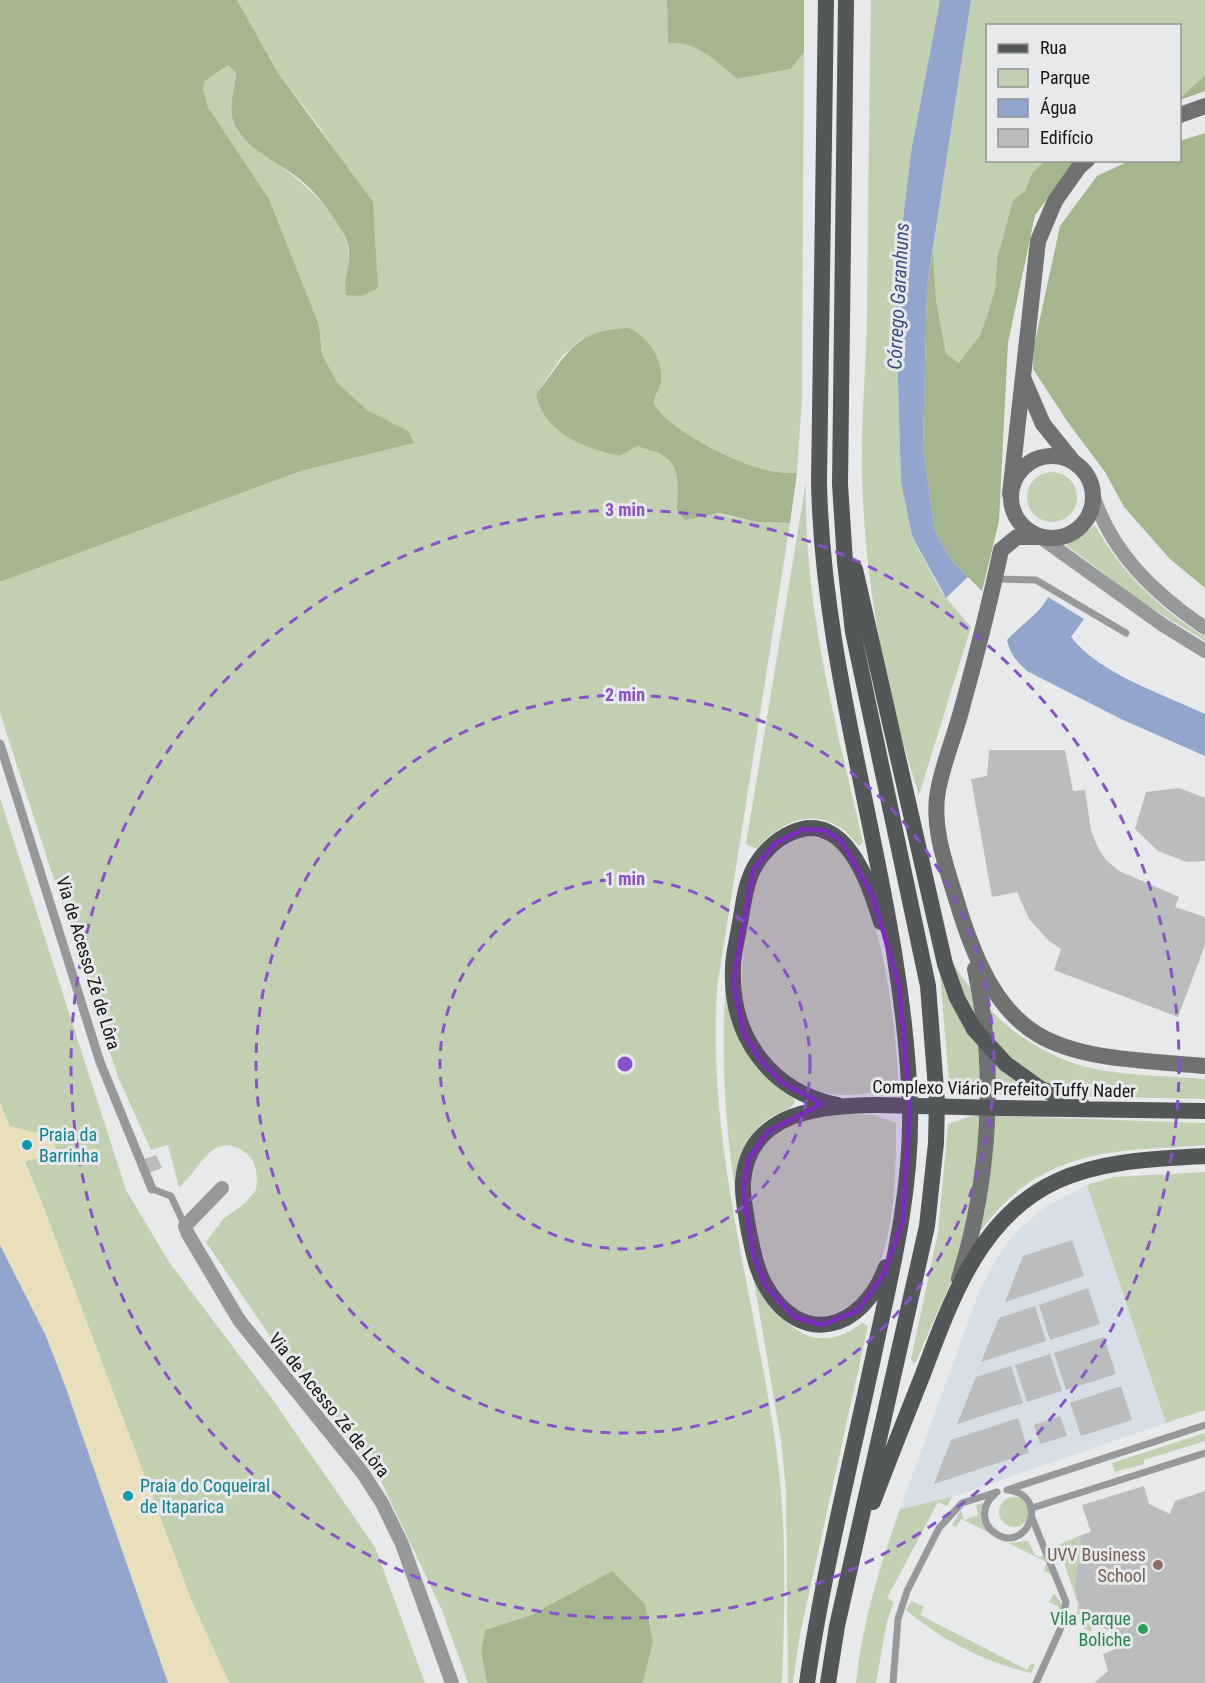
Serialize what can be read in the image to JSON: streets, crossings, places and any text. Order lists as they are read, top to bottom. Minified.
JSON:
{"streets":{"main road":["Complexo Viário Prefeito Tuffy Nader"],"street":["Via de Acesso Zé de Lôra"]},"water":["Córrego Garanhuns"],"places":["Praia da Barrinha","Praia do Coqueiral de Itaparica","UVV Business School","Vila Parque Boliche"],"legend":["Rua","Parque","Água","Edifício"],"rings":["3 min","2 min","1 min"]}
